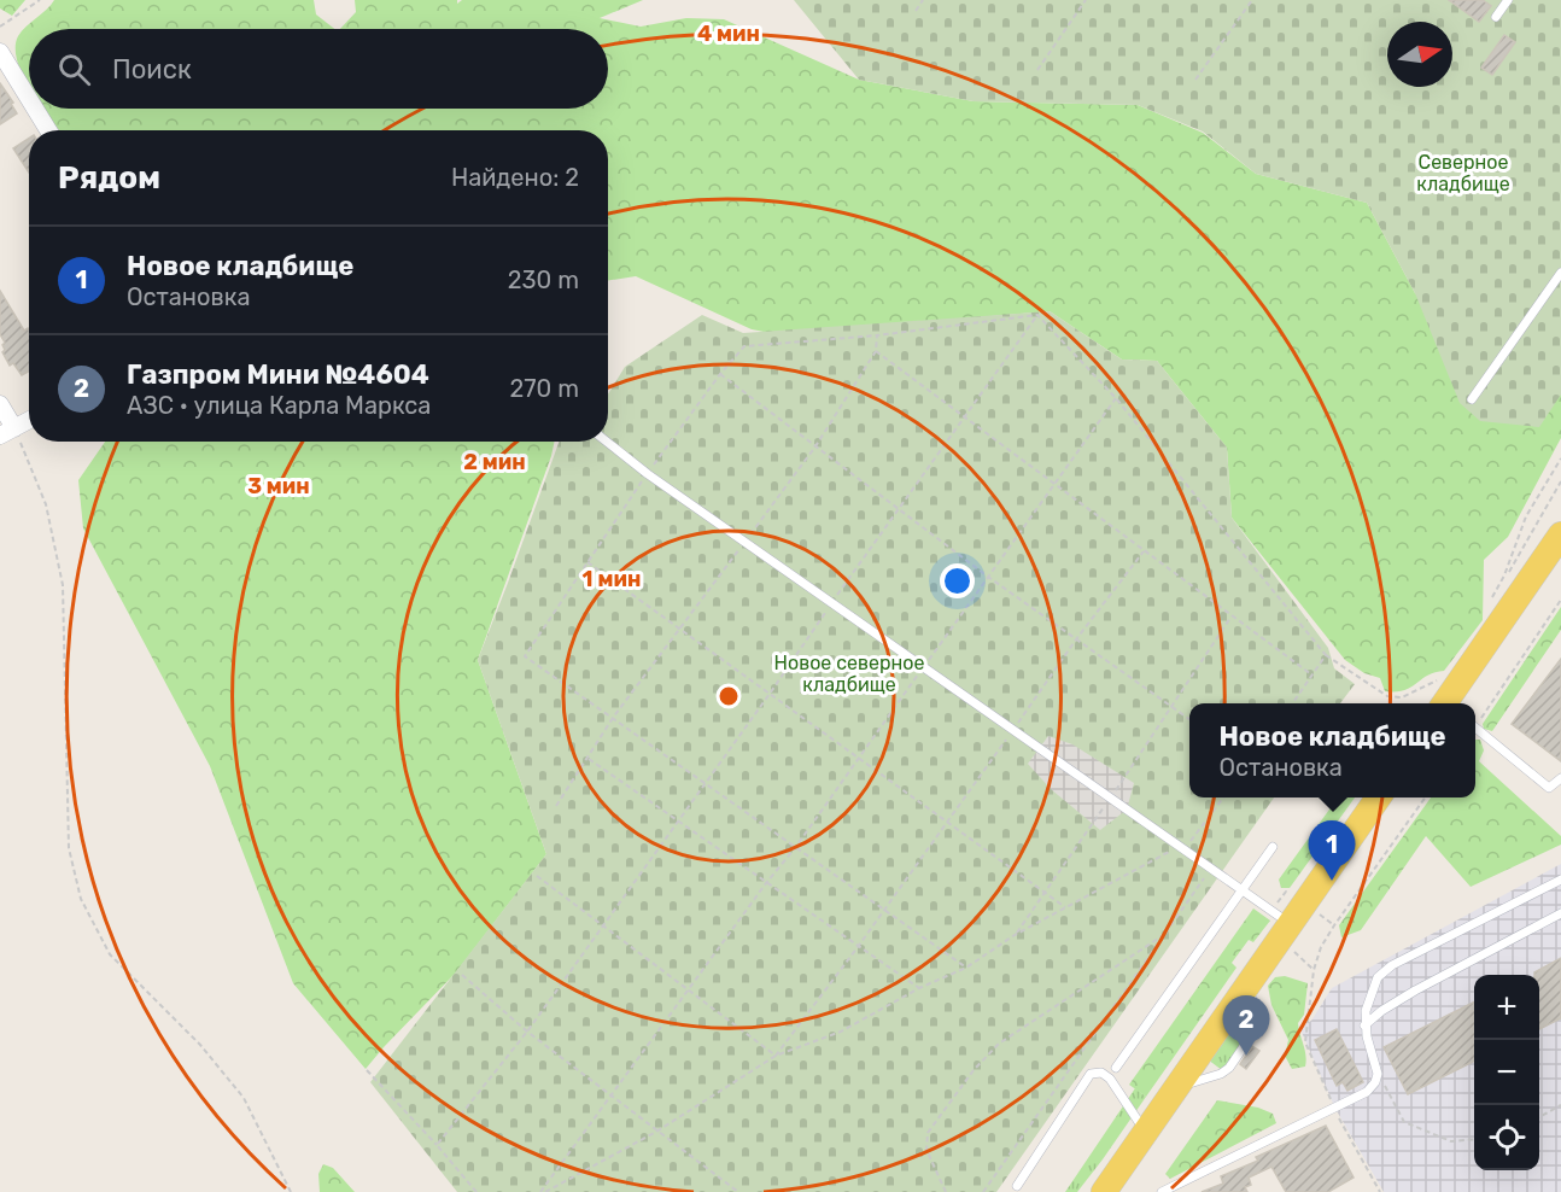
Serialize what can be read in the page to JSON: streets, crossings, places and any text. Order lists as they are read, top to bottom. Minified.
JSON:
{"parks":["Северное кладбище","Новое северное кладбище"],"north":"right","page":{"search":"Поиск","heading":["Рядом","Найдено: 2"],"list":[{"mark":"1","name":"Новое кладбище","note":"Остановка","value":"230 m"},{"mark":"2","name":"Газпром Мини №4604","note":"АЗС · улица Карла Маркса","value":"270 m"}],"popup":["Новое кладбище","Остановка"],"pins":["1","2"],"map_buttons":["+","−"]},"rings":["4 мин","2 мин","3 мин","1 мин"]}
